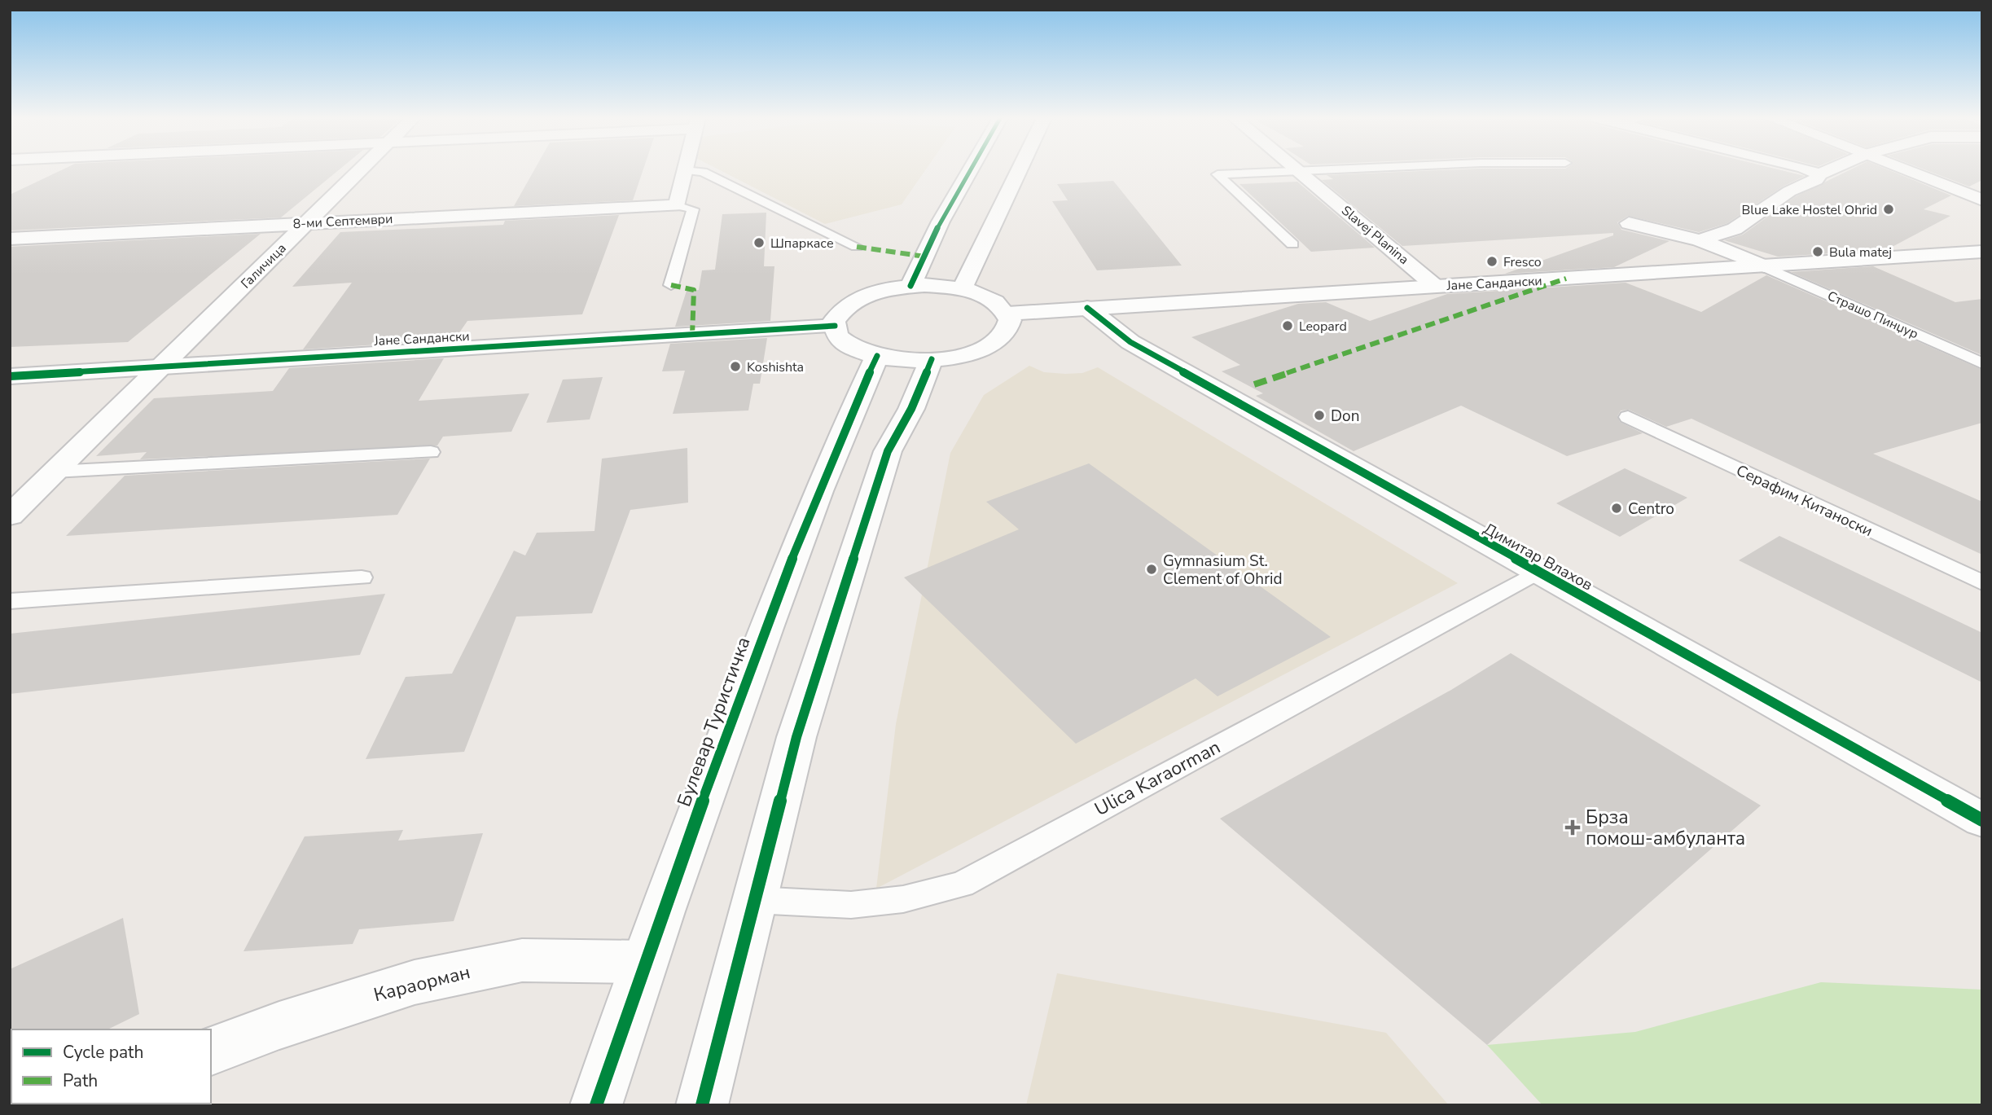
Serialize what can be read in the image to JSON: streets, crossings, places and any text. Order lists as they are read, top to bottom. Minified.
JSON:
{"streets":{"street":["8-ми Септември","Slavej Planina","Галичица","Јане Сандански","Димитар Влахов","Булевар Туристичка","Караорман"],"lane":["Страшо Пинџур","Серафим Китаноски","Ulica Karaorman"]},"crossings":[["8-ми Септември","Галичица"],["Slavej Planina","Јане Сандански"],["Галичица","Јане Сандански"],["Јане Сандански","Страшо Пинџур"],["Јане Сандански","Димитар Влахов"],["Димитар Влахов","Ulica Karaorman"],["Булевар Туристичка","Караорман"]],"places":{"other":["Blue Lake Hostel Ohrid","Шпаркасе","Bula matej","Fresco","Leopard","Koshishta","Don","Centro","Gymnasium St. Clement of Ohrid"],"health":["Брза помош-амбуланта"]},"legend":["Cycle path","Path"]}
